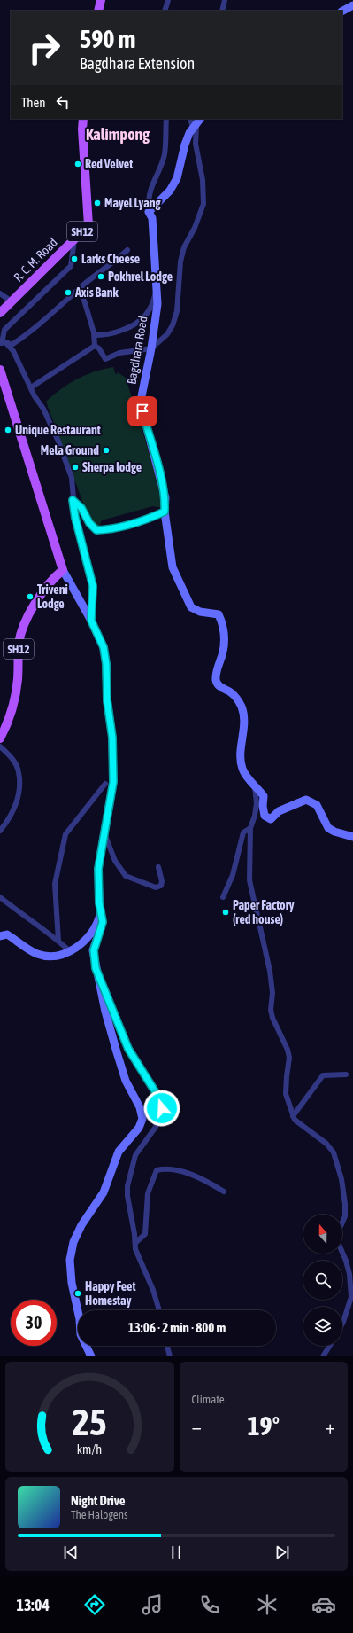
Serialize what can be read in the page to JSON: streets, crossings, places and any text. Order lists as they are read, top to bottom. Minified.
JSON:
{"streets":{"main road":["SH12","R. C. M. Road"],"street":["Bagdhara Road"]},"districts":["Kalimpong"],"places":["Red Velvet","Mayel Lyang","Larks Cheese","Pokhrel Lodge","Axis Bank","Unique Restaurant","Mela Ground","Sherpa lodge","Triveni Lodge","Paper Factory (red house)","Happy Feet Homestay"],"north":"top","page":{"turn":["590 m","Bagdhara Extension"],"then":"Then","limit":"30","trip":"13:06 · 2 min · 800 m","tile":"Climate","heat":["−","19°","+"],"song":["Night Drive","The Halogens"],"tabs":"13:04","gauge":["25","km/h"]}}
